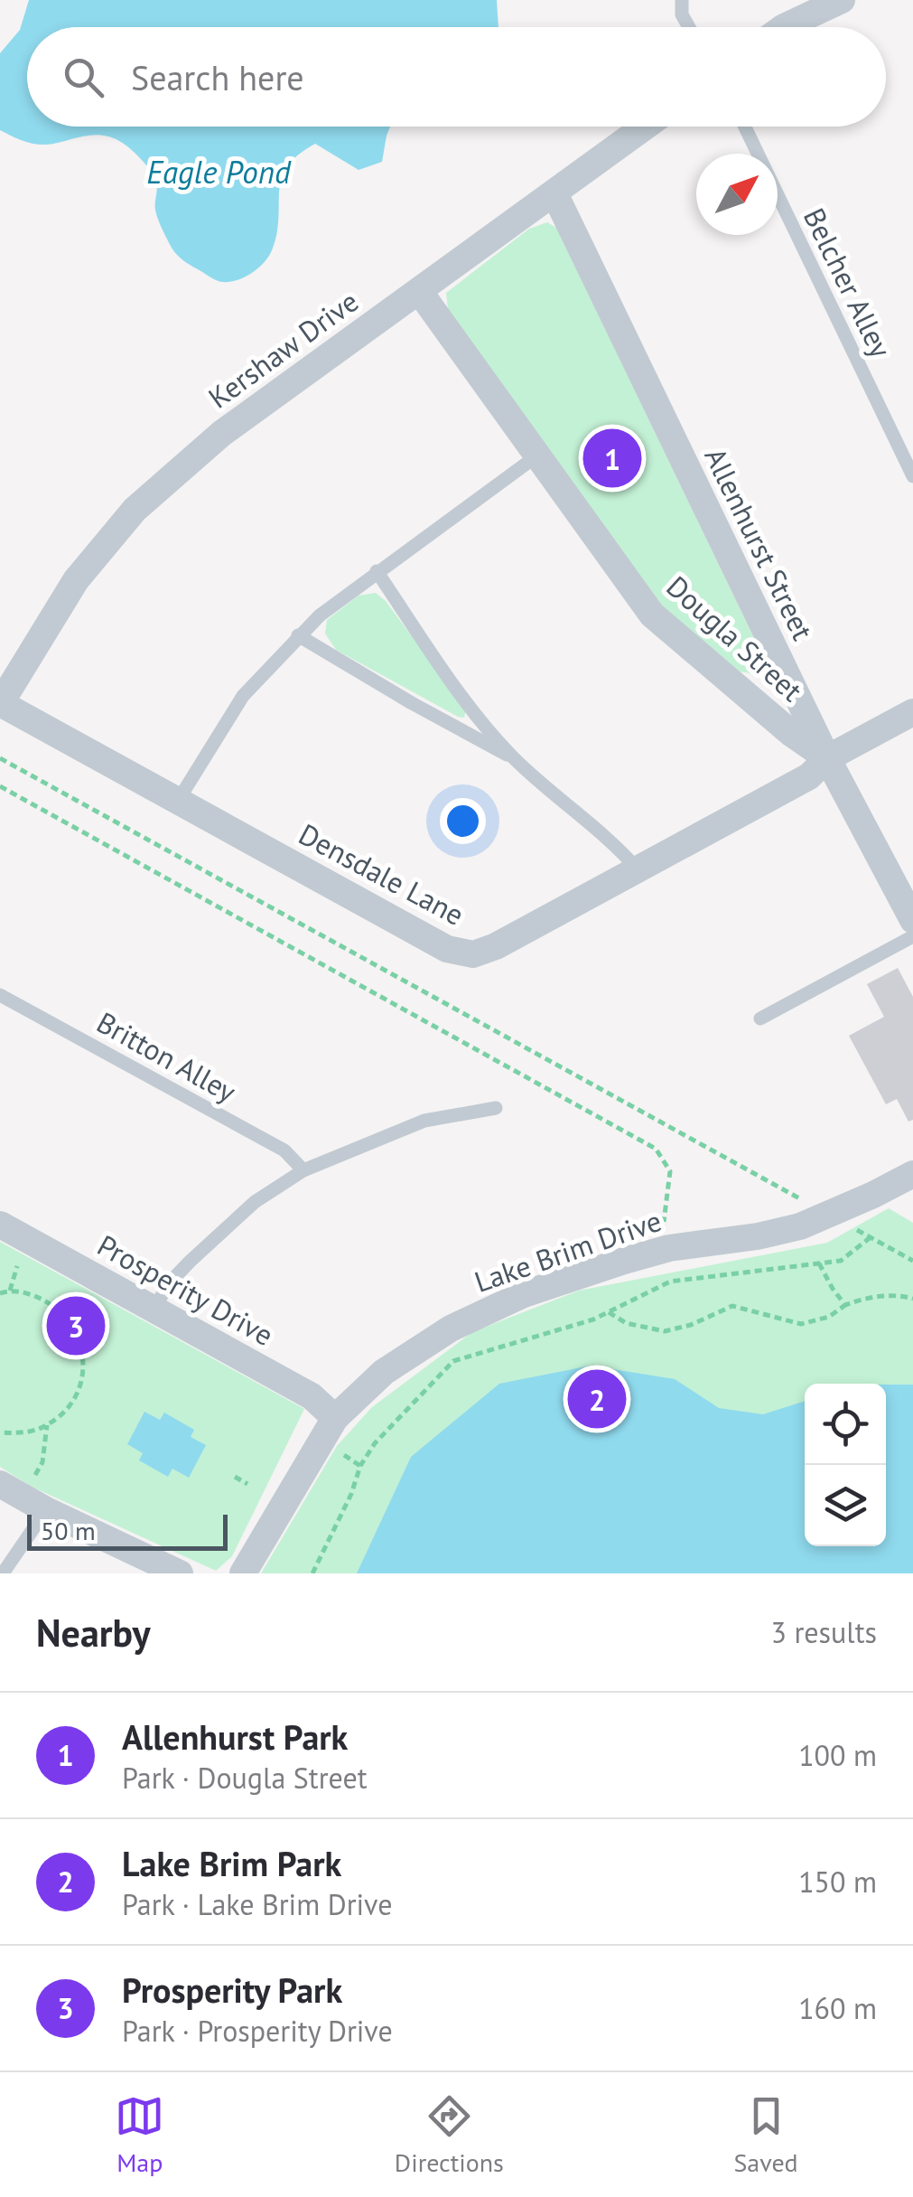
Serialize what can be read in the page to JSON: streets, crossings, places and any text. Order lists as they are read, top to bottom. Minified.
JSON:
{"streets":{"street":["Kershaw Drive","Allenhurst Street","Dougla Street","Densdale Lane","Lake Brim Drive","Prosperity Drive"],"lane":["Belcher Alley","Britton Alley"]},"crossings":[["Kershaw Drive","Allenhurst Street"],["Kershaw Drive","Dougla Street"],["Kershaw Drive","Densdale Lane"],["Allenhurst Street","Dougla Street"],["Allenhurst Street","Densdale Lane"],["Dougla Street","Densdale Lane"],["Lake Brim Drive","Prosperity Drive"]],"water":["Eagle Pond"],"scale_bar":"50 m","north":"top right","page":{"search":"Search here","pins":["1","3","2"],"scale":"50 m","heading":["Nearby","3 results"],"list":[{"mark":"1","name":"Allenhurst Park","note":"Park · Dougla Street","value":"100 m"},{"mark":"2","name":"Lake Brim Park","note":"Park · Lake Brim Drive","value":"150 m"},{"mark":"3","name":"Prosperity Park","note":"Park · Prosperity Drive","value":"160 m"}],"nav":["Map","Directions","Saved"]}}
